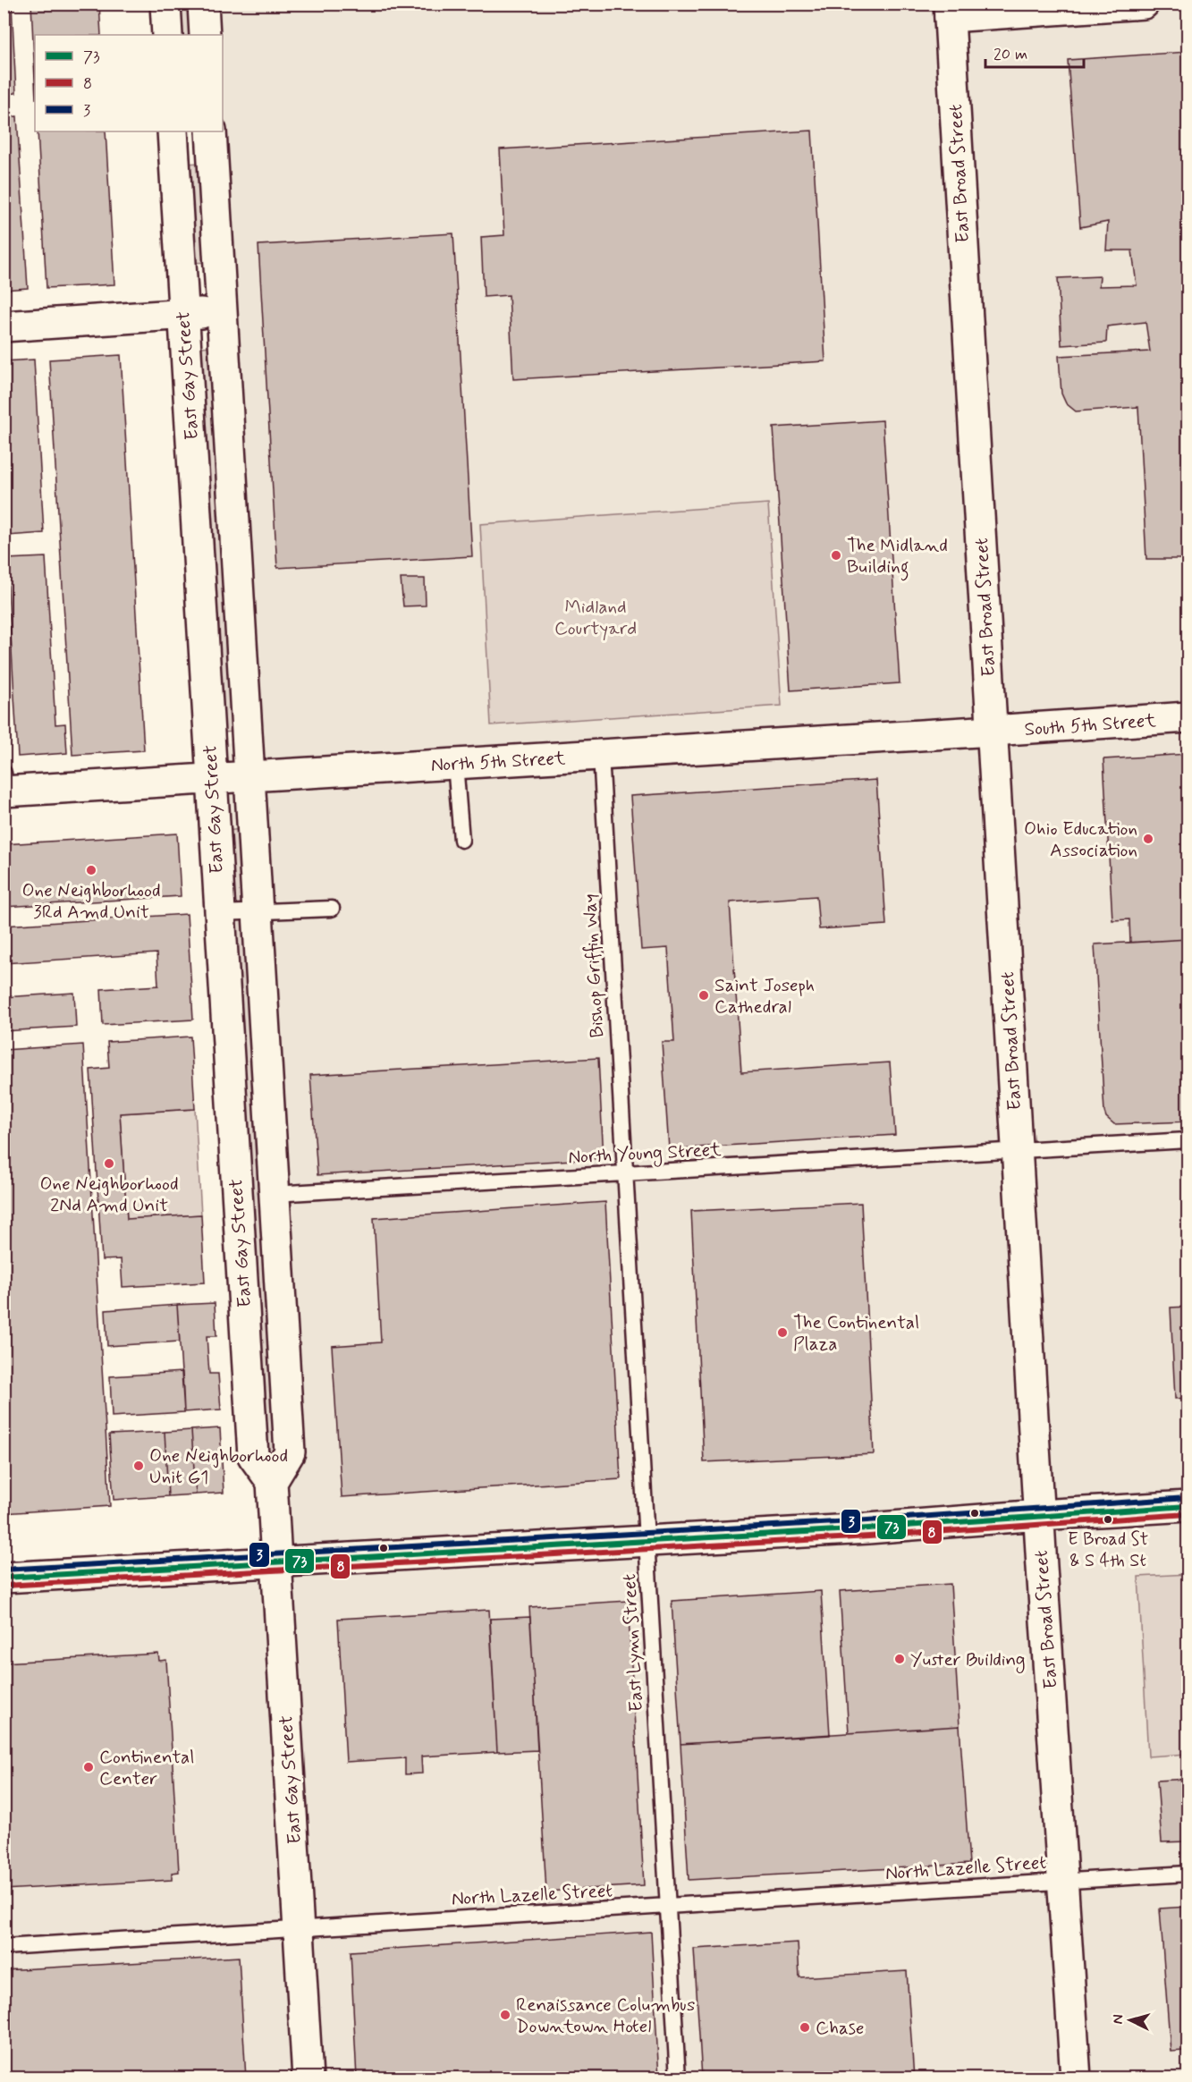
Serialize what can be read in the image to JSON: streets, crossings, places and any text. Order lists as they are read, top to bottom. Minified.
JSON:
{"streets":{"street":["East Broad Street","East Gay Street","South 5th Street","North 5th Street"],"lane":["Bishop Griffin Way","North Young Street","East Lynn Street","North Lazelle Street"]},"crossings":[["East Broad Street","South 5th Street"],["East Broad Street","North 5th Street"],["East Broad Street","North Young Street"],["East Broad Street","North Lazelle Street"],["East Gay Street","North 5th Street"],["East Gay Street","North Young Street"],["East Gay Street","North Lazelle Street"],["South 5th Street","North 5th Street"],["North 5th Street","Bishop Griffin Way"],["Bishop Griffin Way","North Young Street"],["Bishop Griffin Way","East Lynn Street"],["North Young Street","East Lynn Street"],["East Lynn Street","North Lazelle Street"]],"parks":["Midland Courtyard"],"places":["The Midland Building","Ohio Education Association","One Neighborhood 3Rd Amd Unit","Saint Joseph Cathedral","One Neighborhood 2Nd Amd Unit","The Continental Plaza","One Neighborhood Unit G1","E Broad St & S 4th St","Yuster Building","Continental Center","Renaissance Columbus Downtown Hotel","Chase"],"lines":["transit line 3","transit line 73","transit line 8"],"legend":["73","8","3"],"scale_bar":"20 m","north":"left"}
